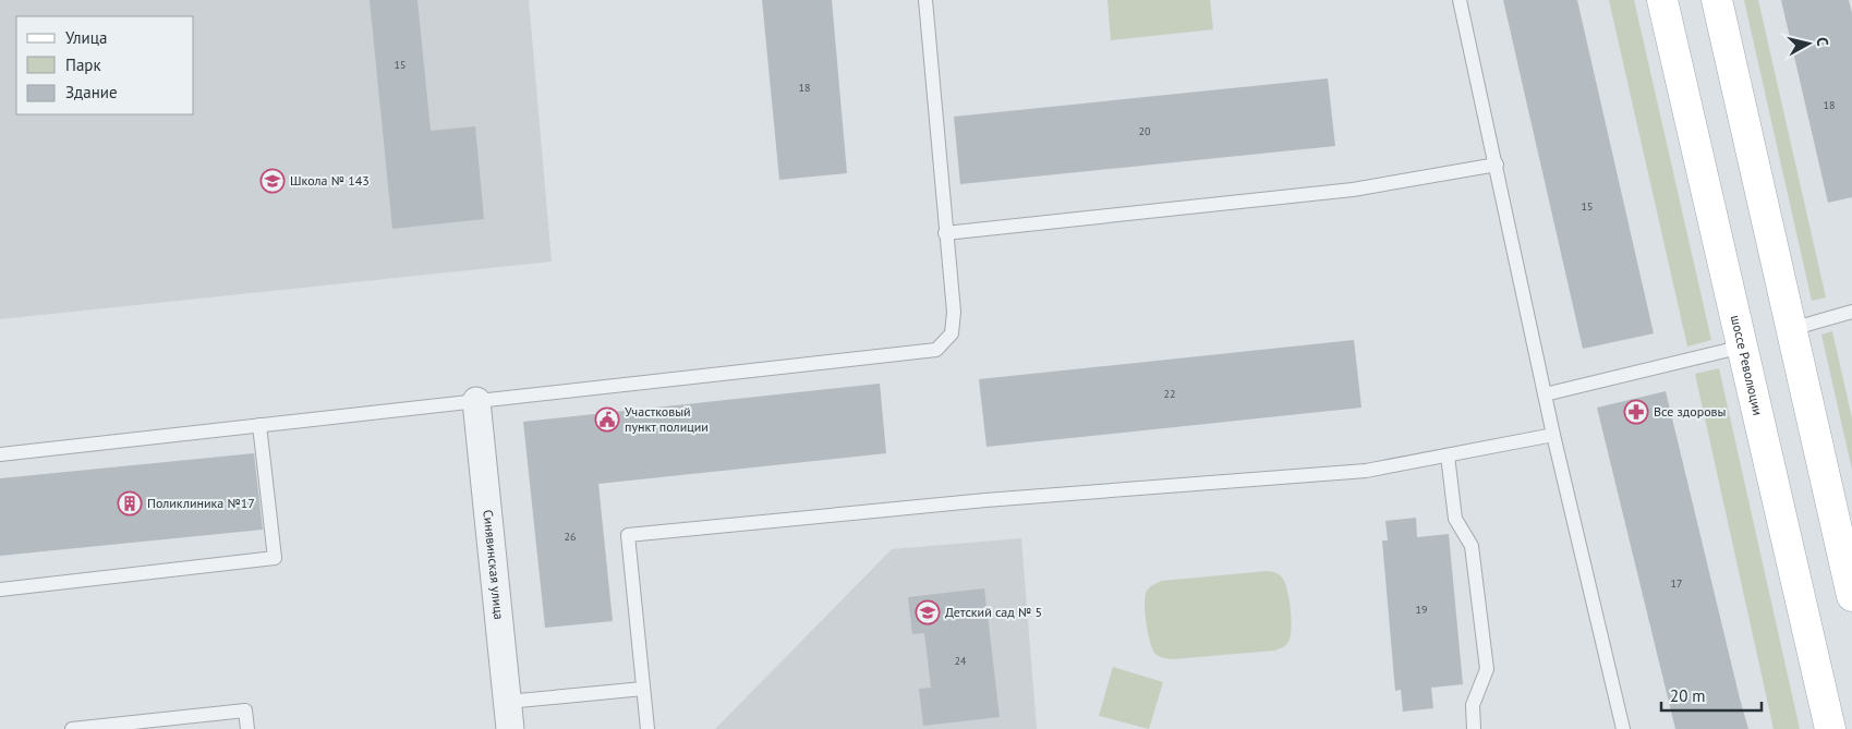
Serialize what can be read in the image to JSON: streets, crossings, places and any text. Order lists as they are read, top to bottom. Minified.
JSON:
{"streets":{"main road":["шоссе Революции"],"street":["Синявинская улица"]},"places":{"school or university":["Школа № 143","Детский сад № 5"],"pharmacy":["Все здоровы"],"public building":["Участковый пункт полиции"],"building":["Поликлиника №17"]},"house_numbers":["15","18","18","20","15","22","26","17","19","24"],"legend":["Улица","Парк","Здание"],"scale_bar":"20 m","north":"right"}
